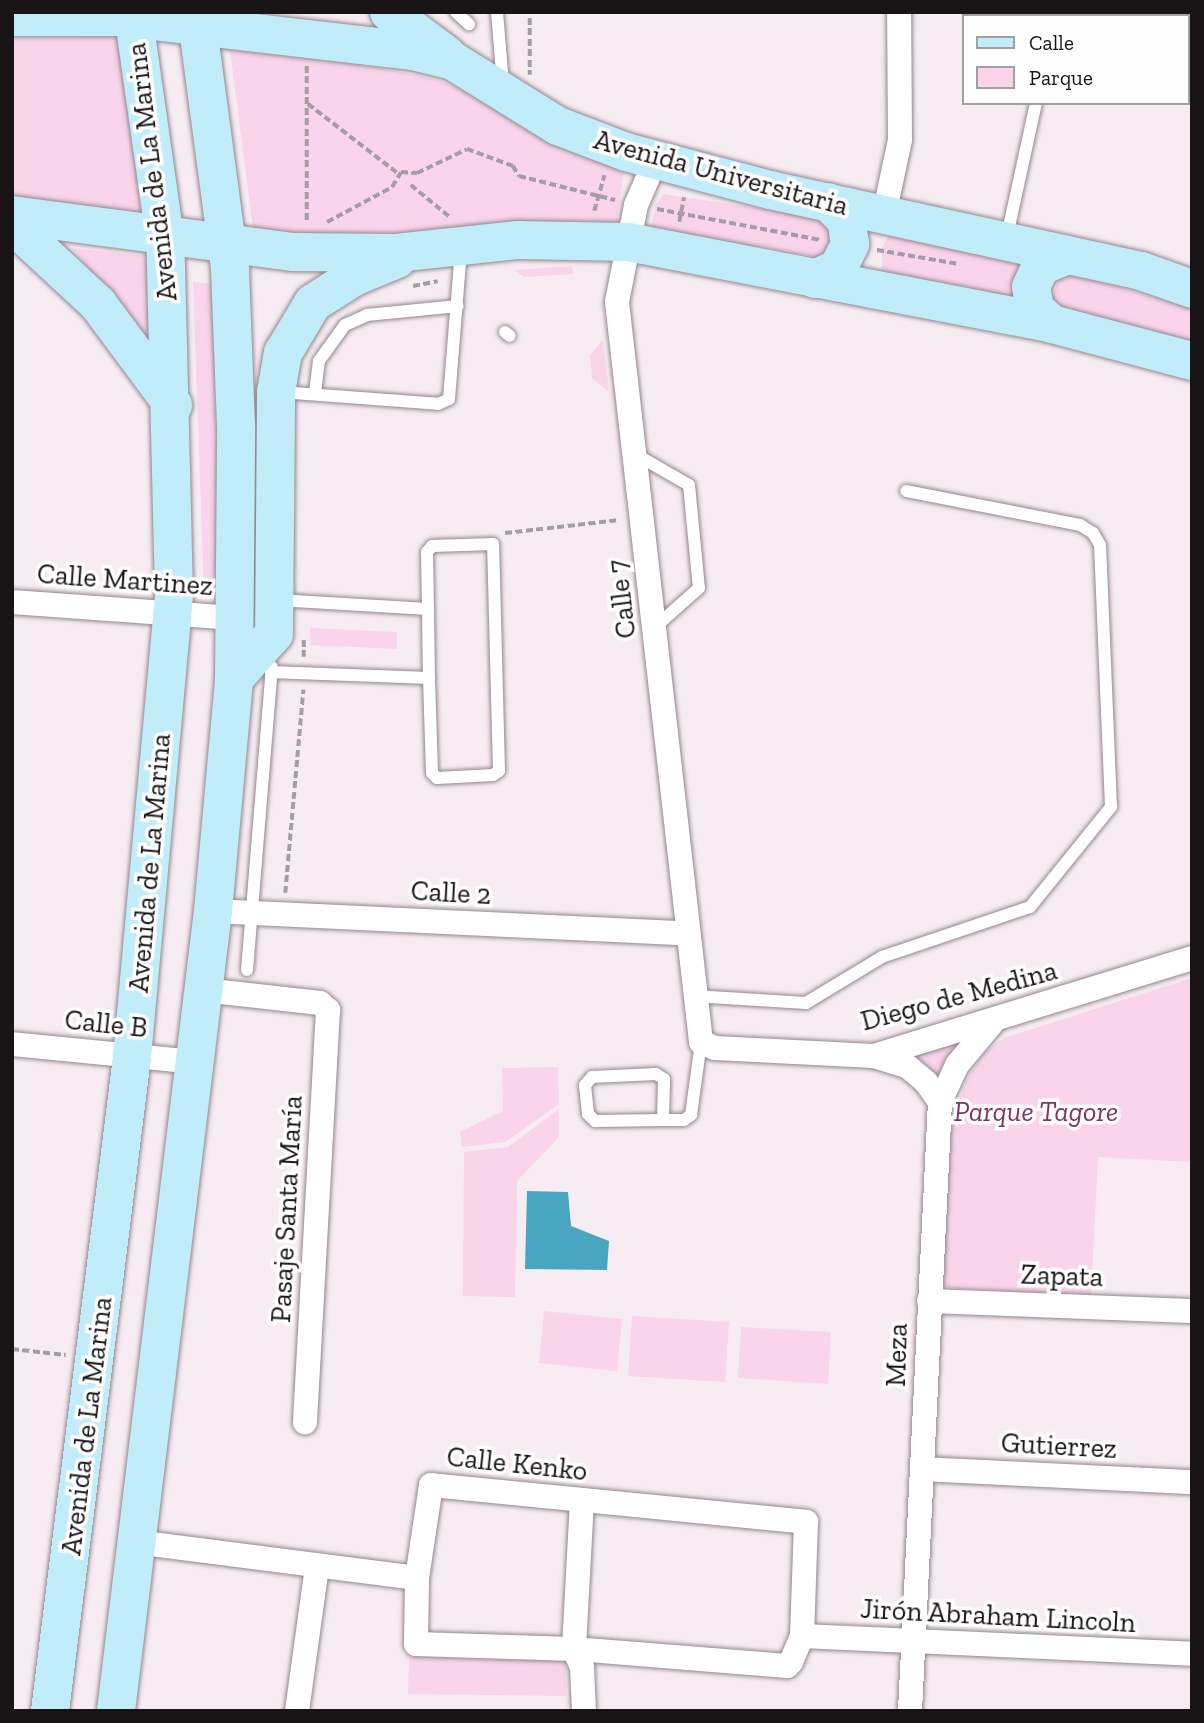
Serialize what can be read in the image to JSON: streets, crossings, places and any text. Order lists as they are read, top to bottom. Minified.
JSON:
{"streets":{"main road":["Avenida de La Marina","Avenida Universitaria"],"street":["Calle Martinez","Calle 7","Calle 2","Diego de Medina","Calle B","Pasaje Santa María","Zapata","Meza","Gutierrez","Calle Kenko","Jirón Abraham Lincoln"]},"crossings":[["Avenida de La Marina","Avenida Universitaria"],["Avenida de La Marina","Calle Martinez"],["Avenida de La Marina","Calle B"],["Avenida Universitaria","Calle 7"],["Calle 7","Calle 2"],["Calle 7","Diego de Medina"],["Diego de Medina","Meza"],["Zapata","Meza"],["Meza","Gutierrez"],["Meza","Jirón Abraham Lincoln"],["Calle Kenko","Jirón Abraham Lincoln"]],"parks":["Parque Tagore"],"legend":["Calle","Parque"]}
